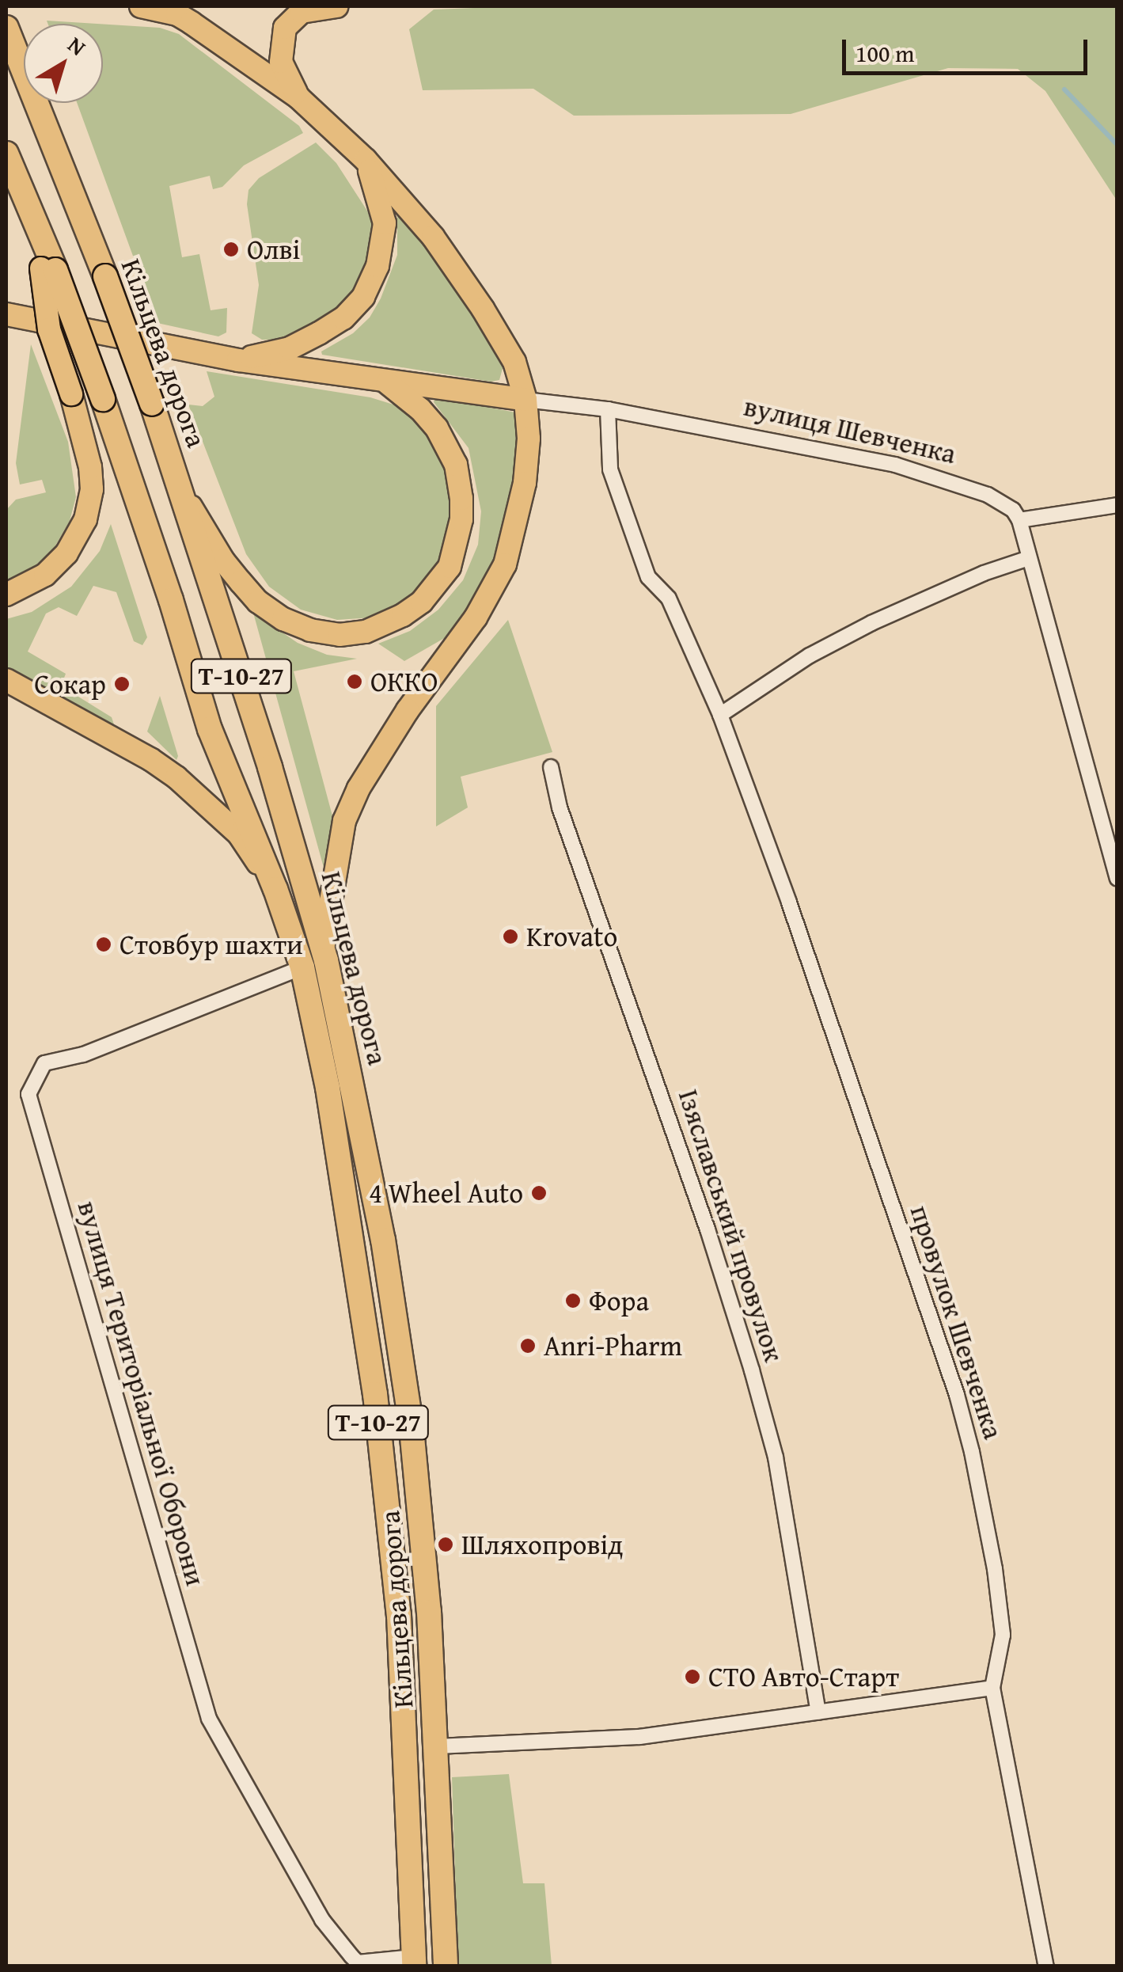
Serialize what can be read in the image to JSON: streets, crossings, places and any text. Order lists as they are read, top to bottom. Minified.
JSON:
{"streets":{"highway":["Кільцева дорога","Т-10-27"],"main road":["вулиця Шевченка"],"street":["Ізяславський провулок","провулок Шевченка","вулиця Територіальної Оборони"]},"crossings":[["Кільцева дорога","вулиця Територіальної Оборони"],["вулиця Шевченка","провулок Шевченка"]],"places":["Олві","ОККО","Сокар","Krovato","Стовбур шахти","4 Wheel Auto","Фора","Anri-Pharm","Шляхопровід","СТО Авто-Старт"],"scale_bar":"100 m","north":"top right"}
